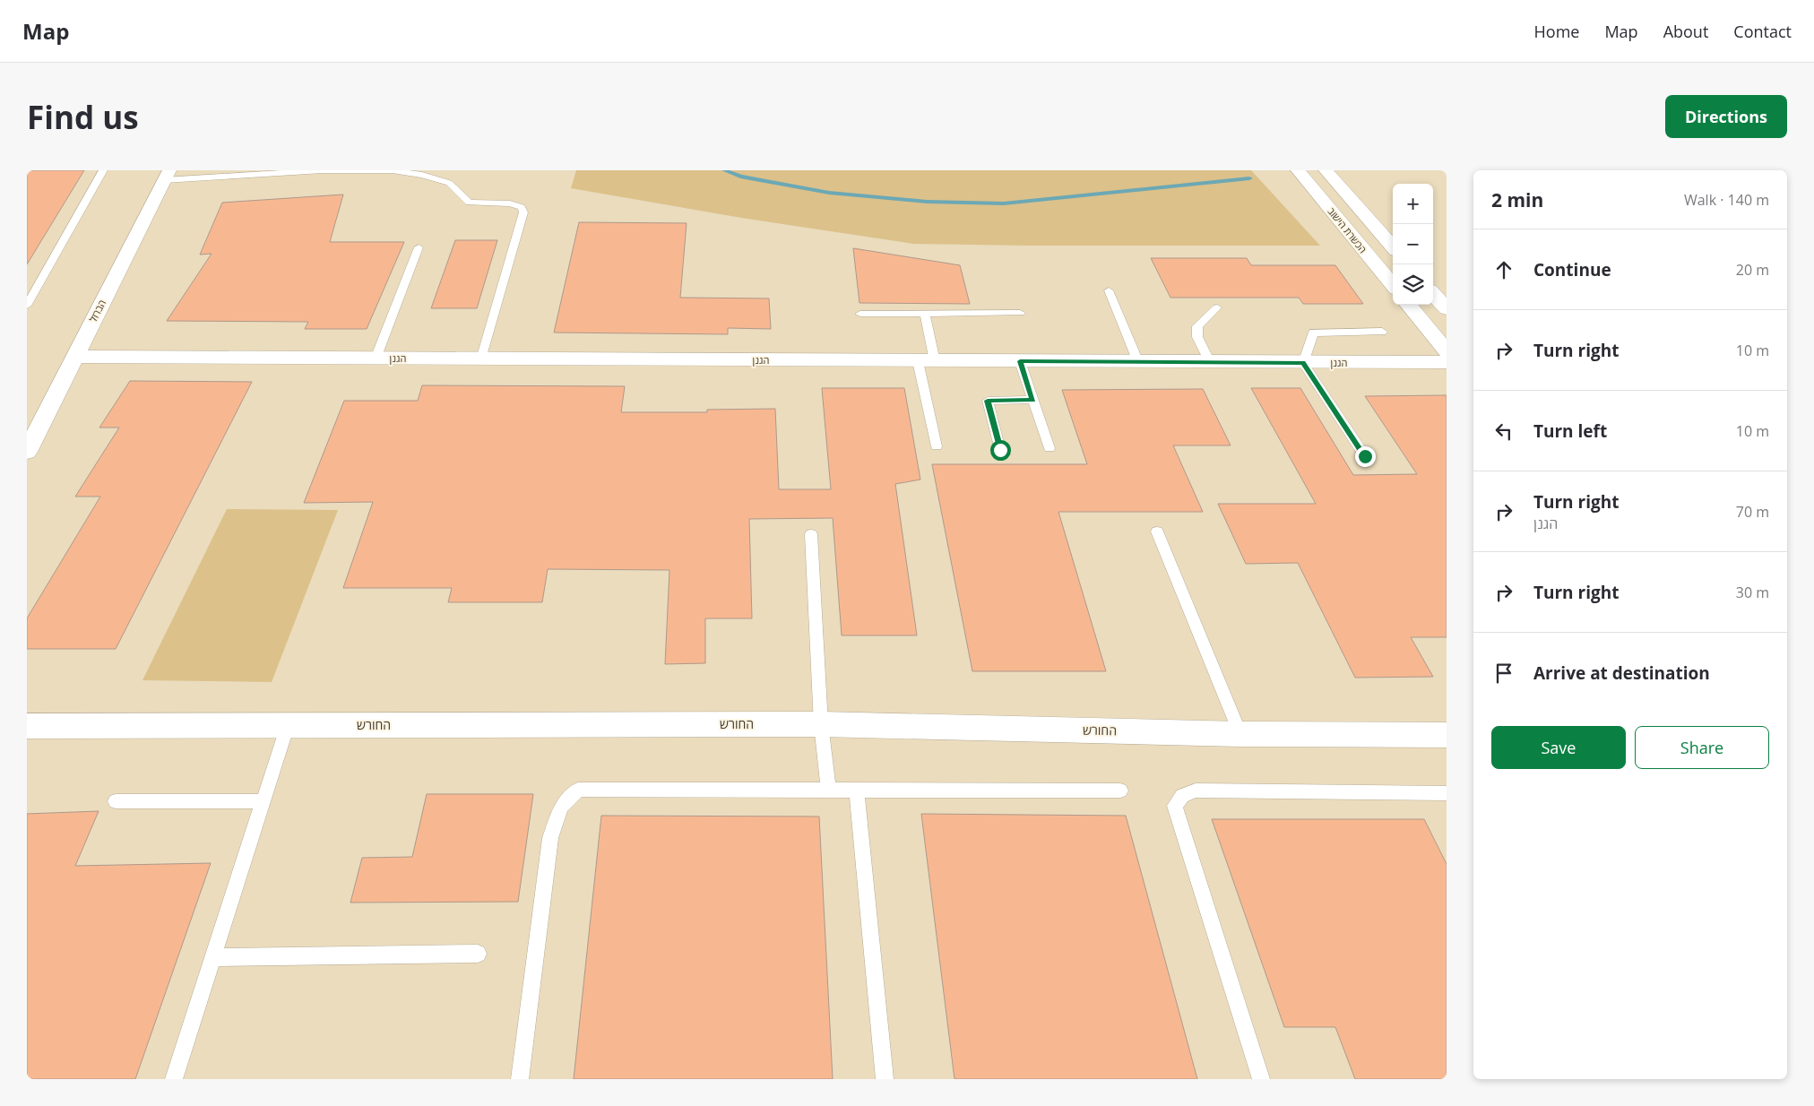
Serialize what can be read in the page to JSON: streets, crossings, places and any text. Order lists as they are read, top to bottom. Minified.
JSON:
{"streets":{"street":["הכשרת הישוב","הברזל","הגנן","החורש"]},"crossings":[["הברזל","הגנן"]],"page":{"header":"Map","nav":["Home","Map","About","Contact"],"buttons":["Directions",["Save","Share"]],"title":"Find us","heading":["2 min","Walk · 140 m"],"map_buttons":["+","−"],"list":[["Continue","20 m"],["Turn right","10 m"],["Turn left","10 m"],["Turn right","הגנן","70 m"],["Turn right","30 m"],"Arrive at destination"]}}
